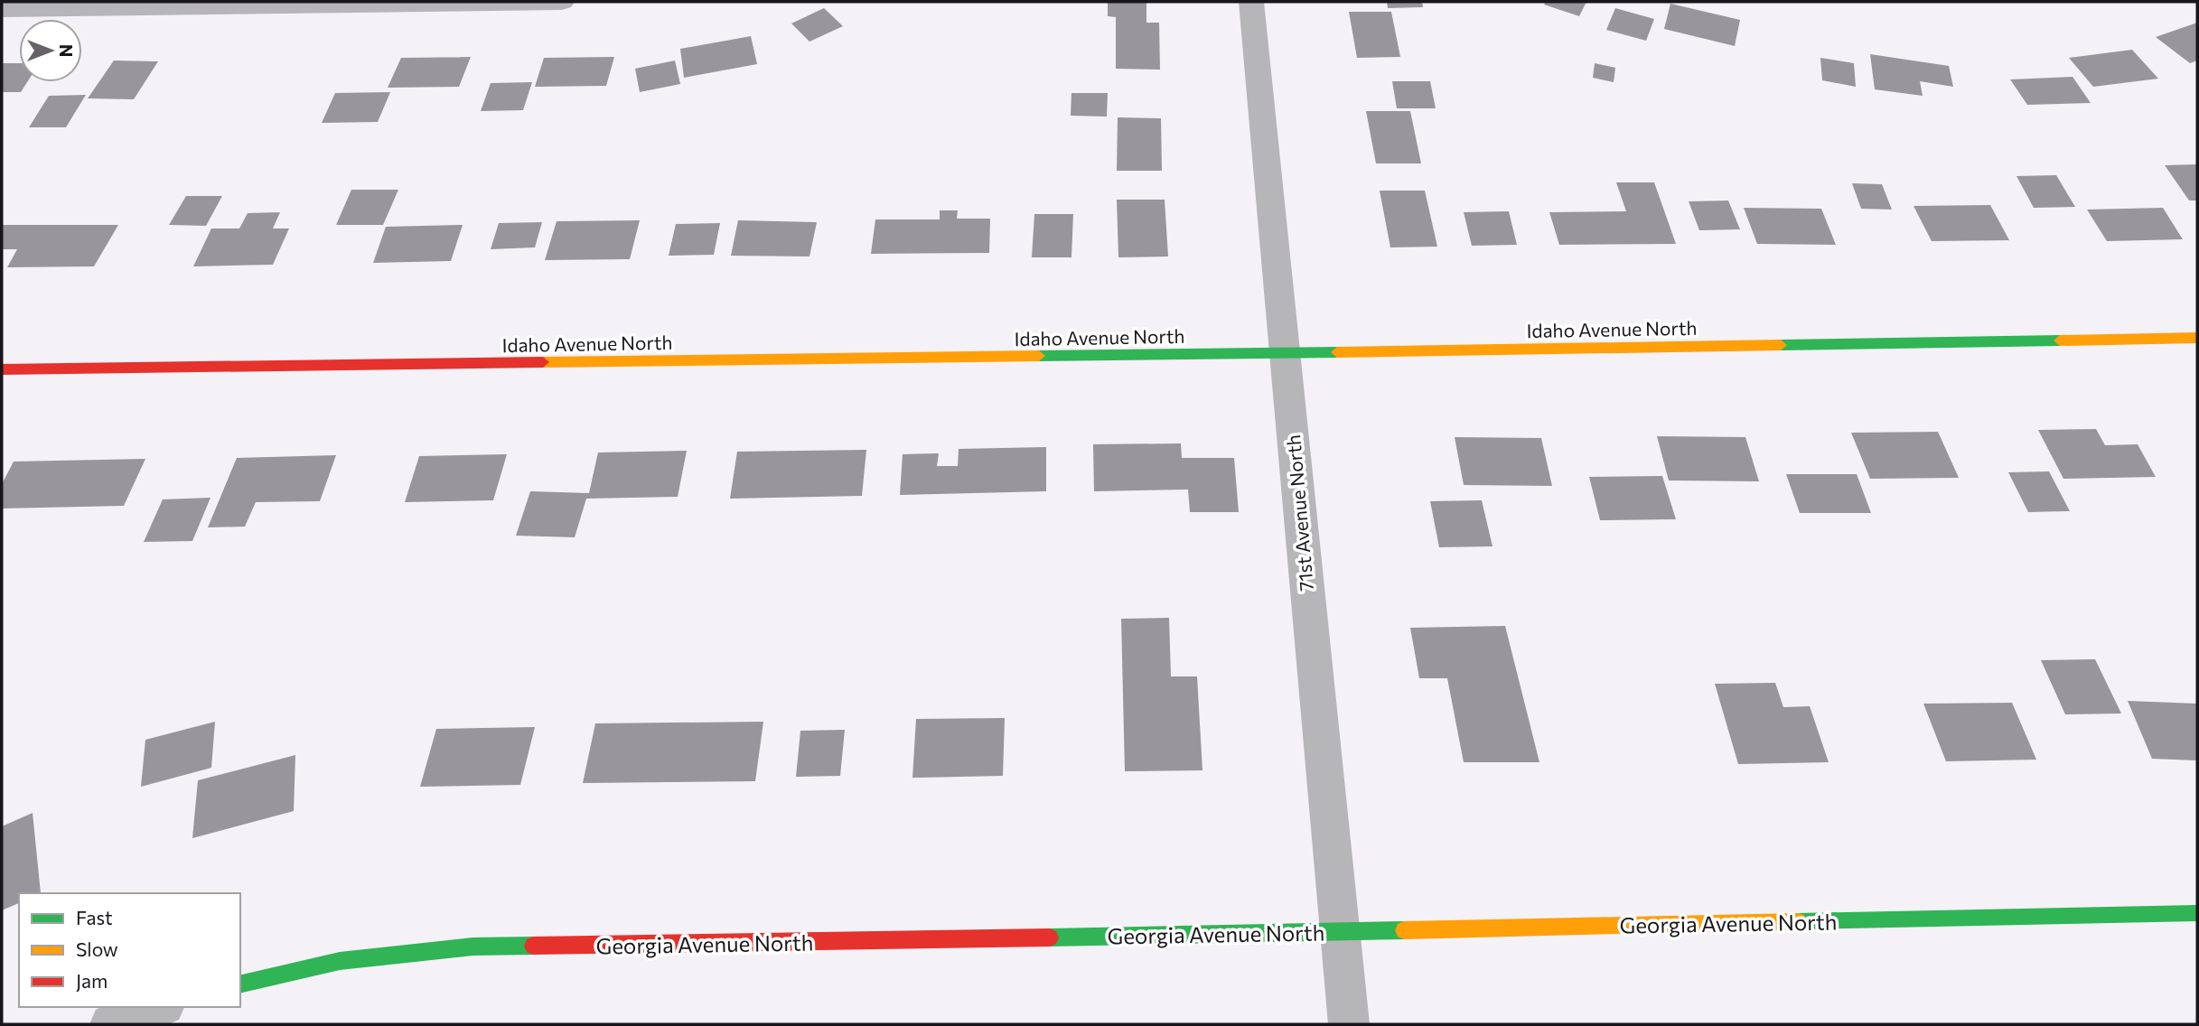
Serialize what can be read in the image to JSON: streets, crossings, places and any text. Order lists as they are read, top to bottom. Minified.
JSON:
{"streets":{"street":["Idaho Avenue North","71st Avenue North","Georgia Avenue North"]},"crossings":[["Idaho Avenue North","71st Avenue North"],["71st Avenue North","Georgia Avenue North"]],"legend":["Fast","Slow","Jam"],"north":"right"}
